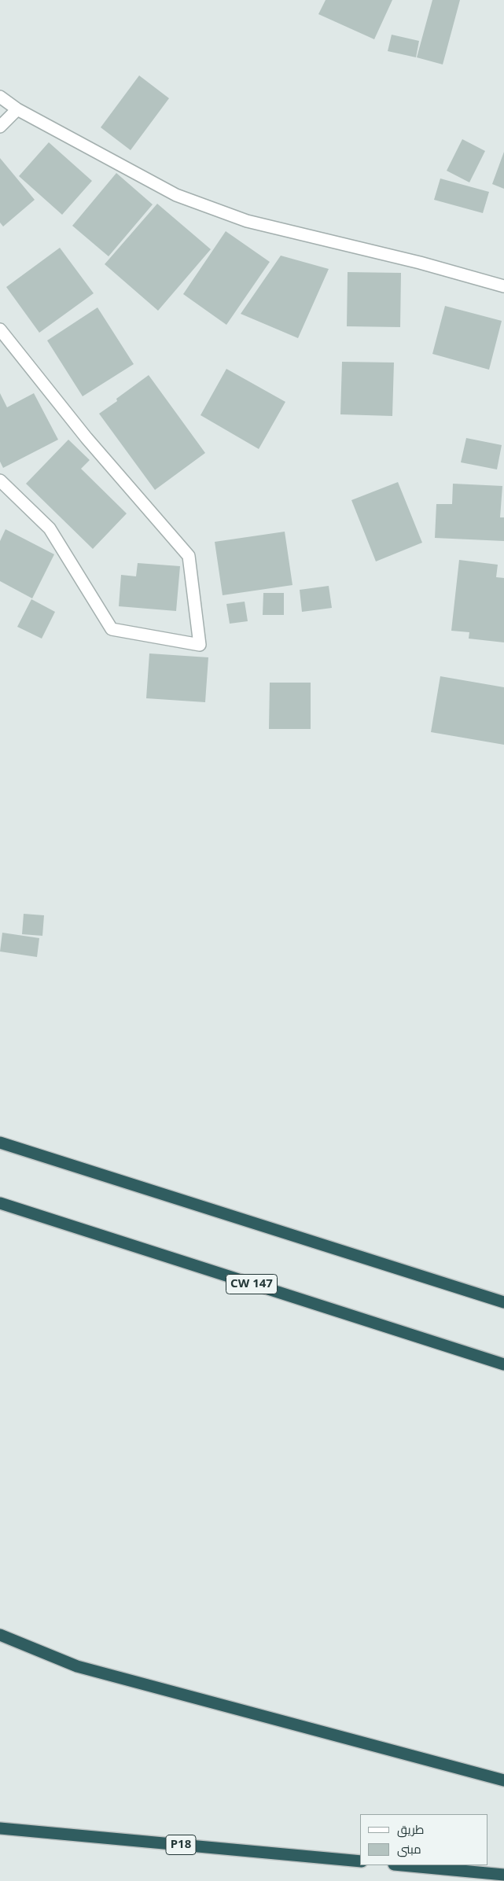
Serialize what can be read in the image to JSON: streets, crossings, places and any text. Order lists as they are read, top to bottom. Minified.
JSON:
{"streets":{"highway":["CW 147","P18"]},"legend":["طريق","مبنى"]}
